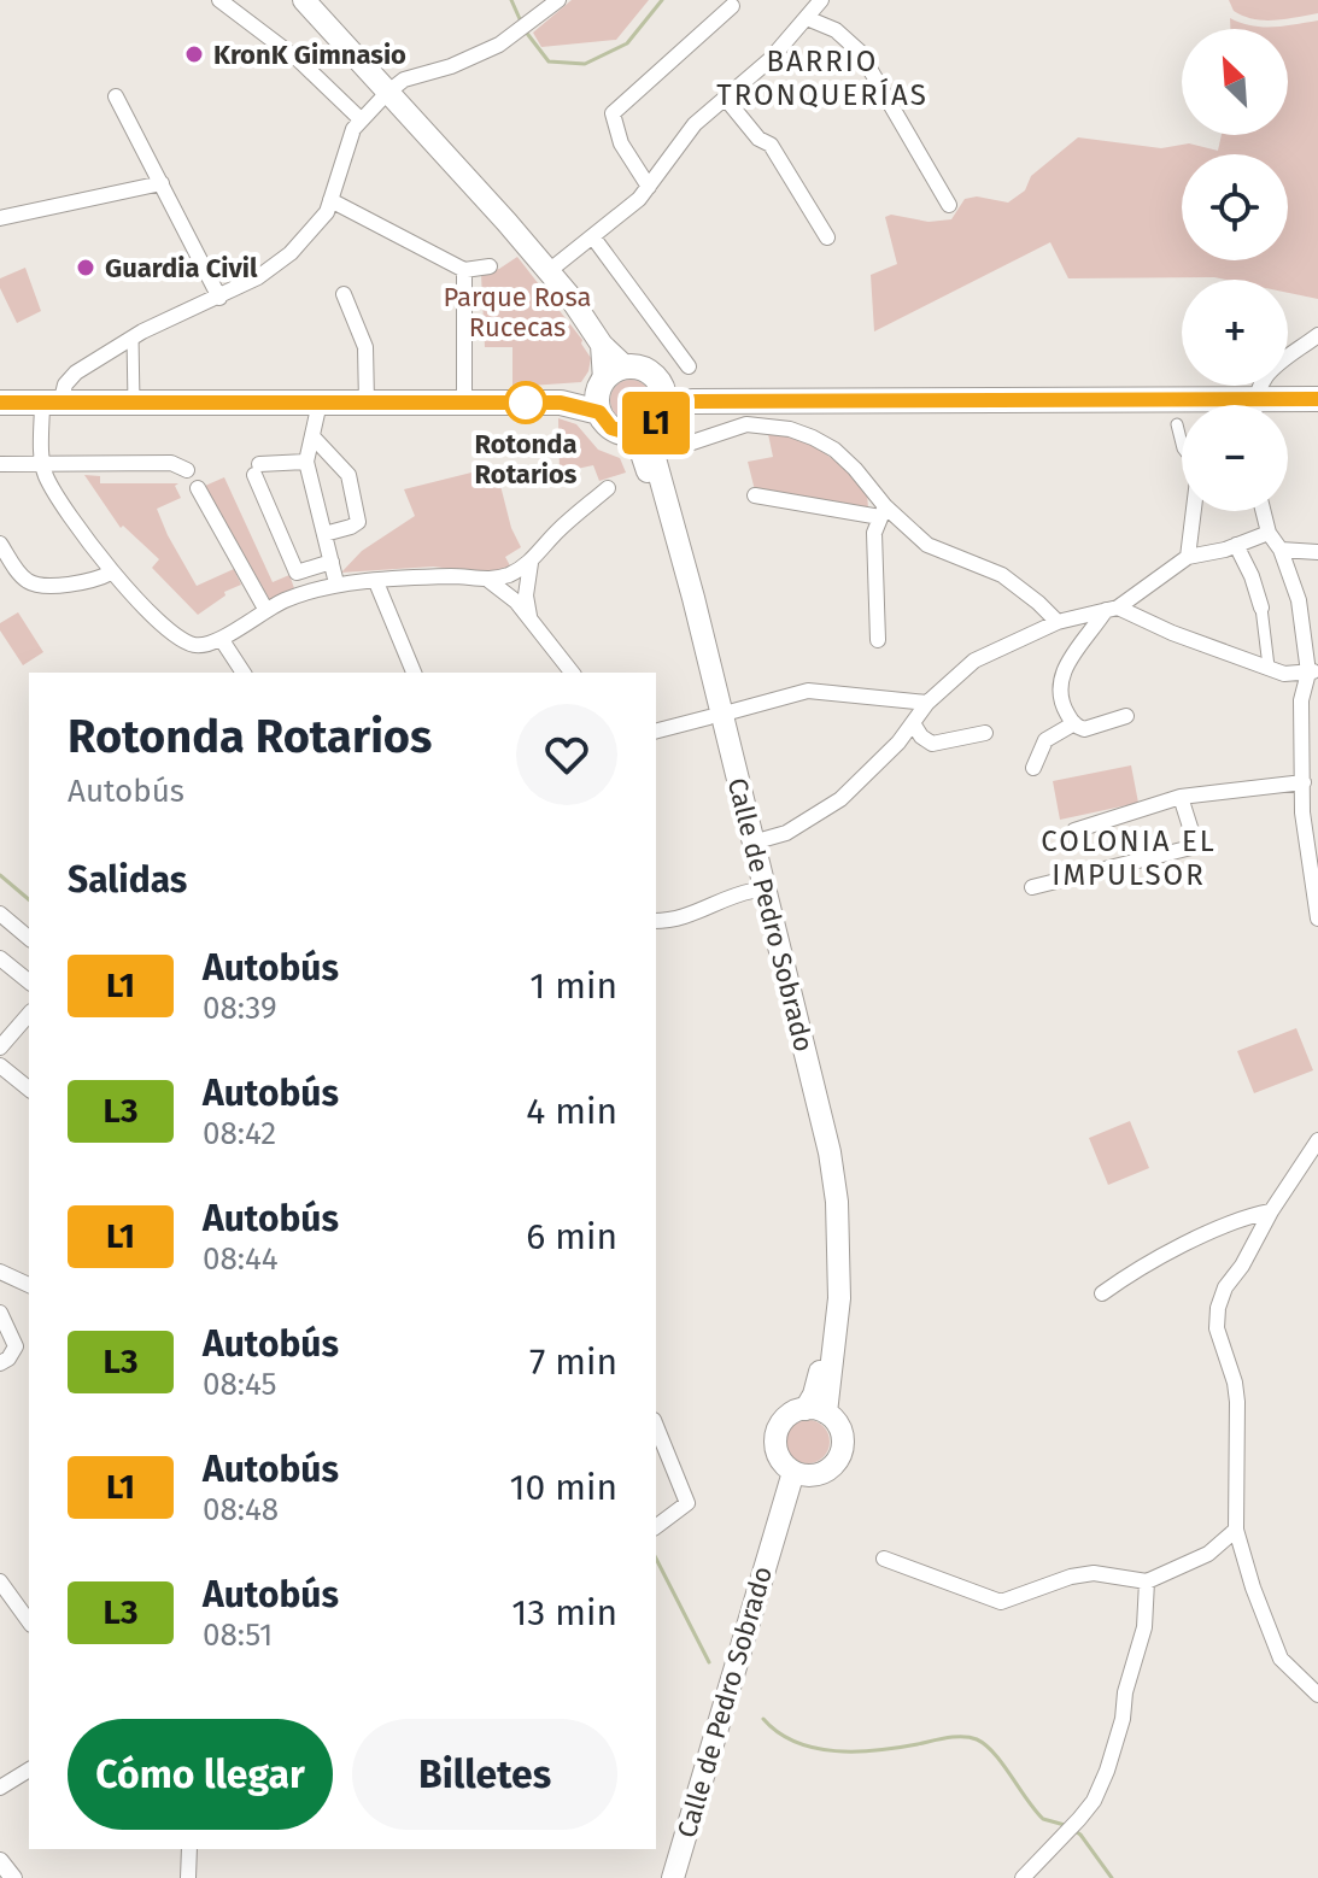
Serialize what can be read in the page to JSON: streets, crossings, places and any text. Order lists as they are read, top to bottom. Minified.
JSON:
{"streets":{"main road":["Calle de Pedro Sobrado"]},"districts":["BARRIO TRONQUERÍAS","COLONIA EL IMPULSOR"],"parks":["Parque Rosa Rucecas"],"places":["KronK Gimnasio","Guardia Civil","Rotonda Rotarios"],"lines":["bus line L1"],"north":"top left","page":{"on_map":"L1","map_buttons":["+","−"],"heading":[["Rotonda Rotarios","Autobús"],"Salidas"],"list":[{"mark":"L1","name":"Autobús","note":"08:39","value":"1 min"},{"mark":"L3","name":"Autobús","note":"08:42","value":"4 min"},{"mark":"L1","name":"Autobús","note":"08:44","value":"6 min"},{"mark":"L3","name":"Autobús","note":"08:45","value":"7 min"},{"mark":"L1","name":"Autobús","note":"08:48","value":"10 min"},{"mark":"L3","name":"Autobús","note":"08:51","value":"13 min"}],"buttons":["Cómo llegar","Billetes"]}}
